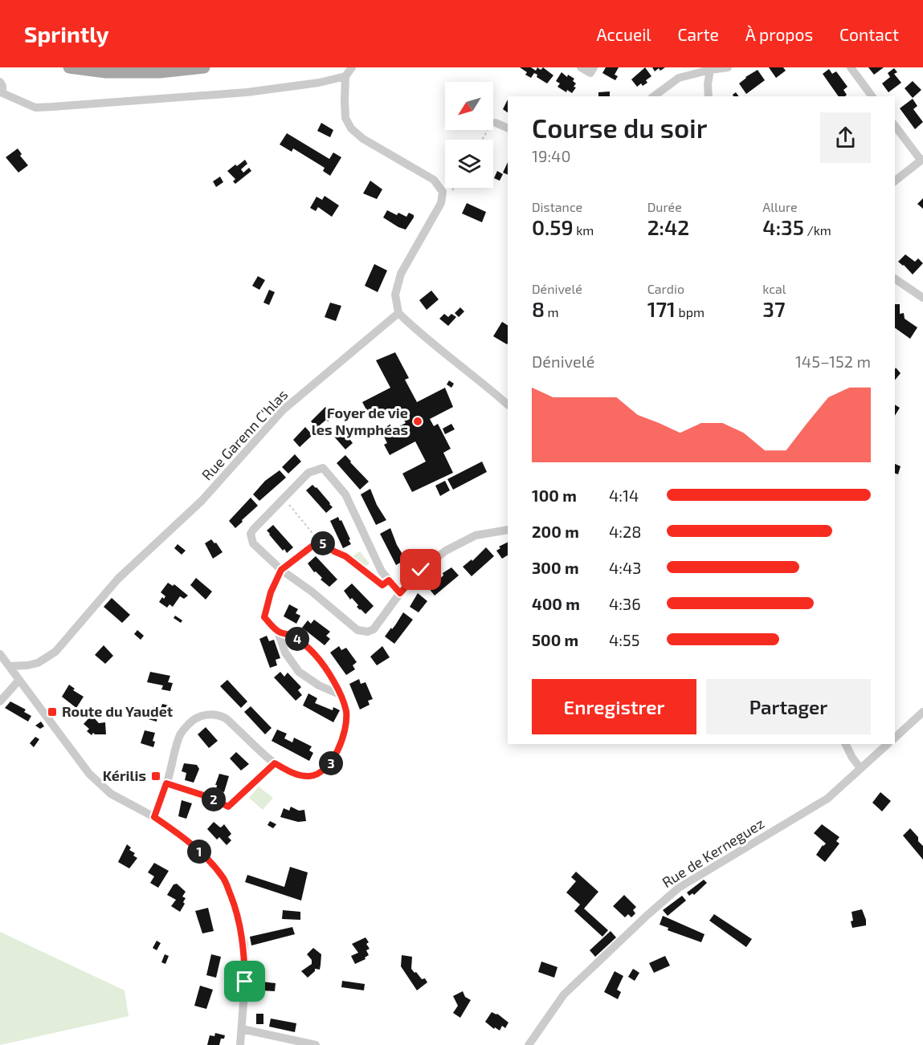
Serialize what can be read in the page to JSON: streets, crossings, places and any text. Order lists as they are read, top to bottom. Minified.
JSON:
{"streets":{"street":["Rue Garenn C'hlas","Rue de Kerneguez"]},"places":{"other":["Foyer de vie les Nymphéas"],"transit":["Route du Yaudet","Kérilis"]},"north":"bottom left","page":{"header":"Sprintly","nav":["Accueil","Carte","À propos","Contact"],"heading":["Course du soir","19:40"],"stats":[["Distance","0.59 km"],["Durée","2:42"],["Allure","4:35 /km"],["Dénivelé","8 m"],["Cardio","171 bpm"],["kcal","37"]],"chart":["Dénivelé","145–152 m"],"list":[{"name":"100 m","note":"4:14"},{"name":"200 m","note":"4:28"},{"name":"300 m","note":"4:43"},{"name":"400 m","note":"4:36"},{"name":"500 m","note":"4:55"}],"pins":["5","4","3","2","1"],"buttons":["Enregistrer","Partager"]}}
